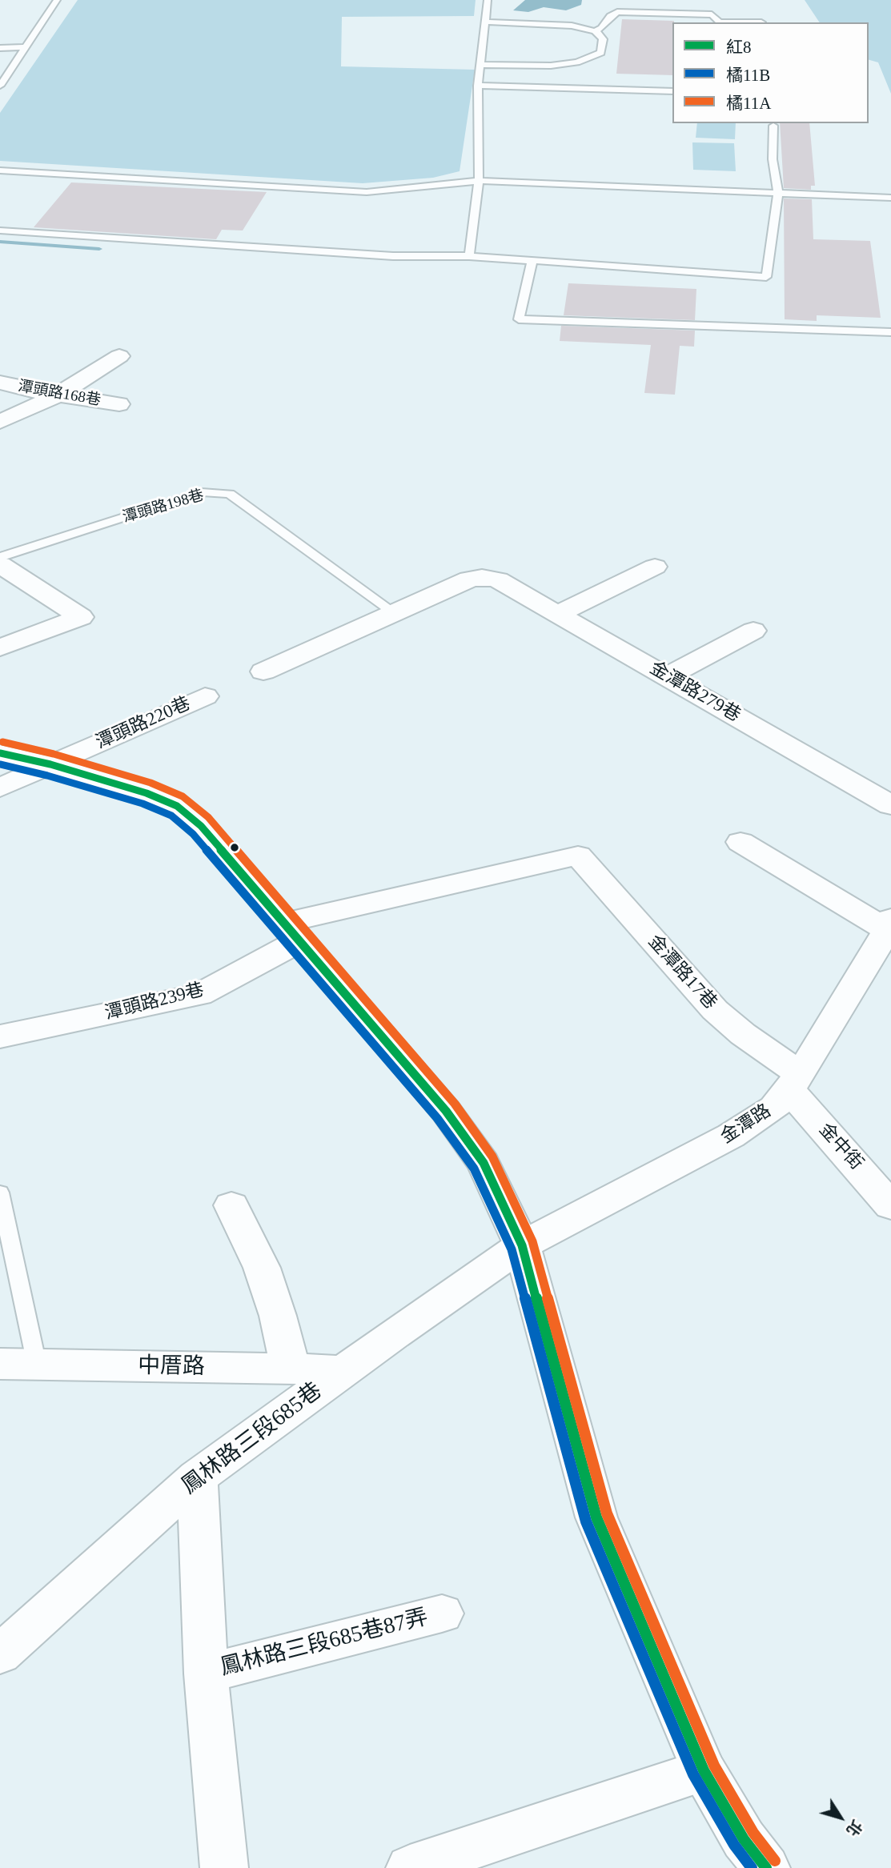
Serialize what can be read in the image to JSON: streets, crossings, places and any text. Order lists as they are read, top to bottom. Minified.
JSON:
{"streets":{"street":["潭頭路168巷","金潭路279巷","潭頭路220巷","金潭路17巷","潭頭路239巷","金潭路","金中街","中厝路","鳳林路三段685巷","鳳林路三段685巷87弄"],"lane":["潭頭路198巷"]},"crossings":[["潭頭路198巷","金潭路279巷"],["金潭路17巷","潭頭路239巷"],["金潭路17巷","金潭路"],["金潭路17巷","金中街"],["金潭路","金中街"],["金潭路","鳳林路三段685巷"],["中厝路","鳳林路三段685巷"],["鳳林路三段685巷","鳳林路三段685巷87弄"]],"lines":["transit line 橘11A","transit line 紅8","transit line 橘11B"],"legend":["紅8","橘11B","橘11A"],"north":"bottom right"}
